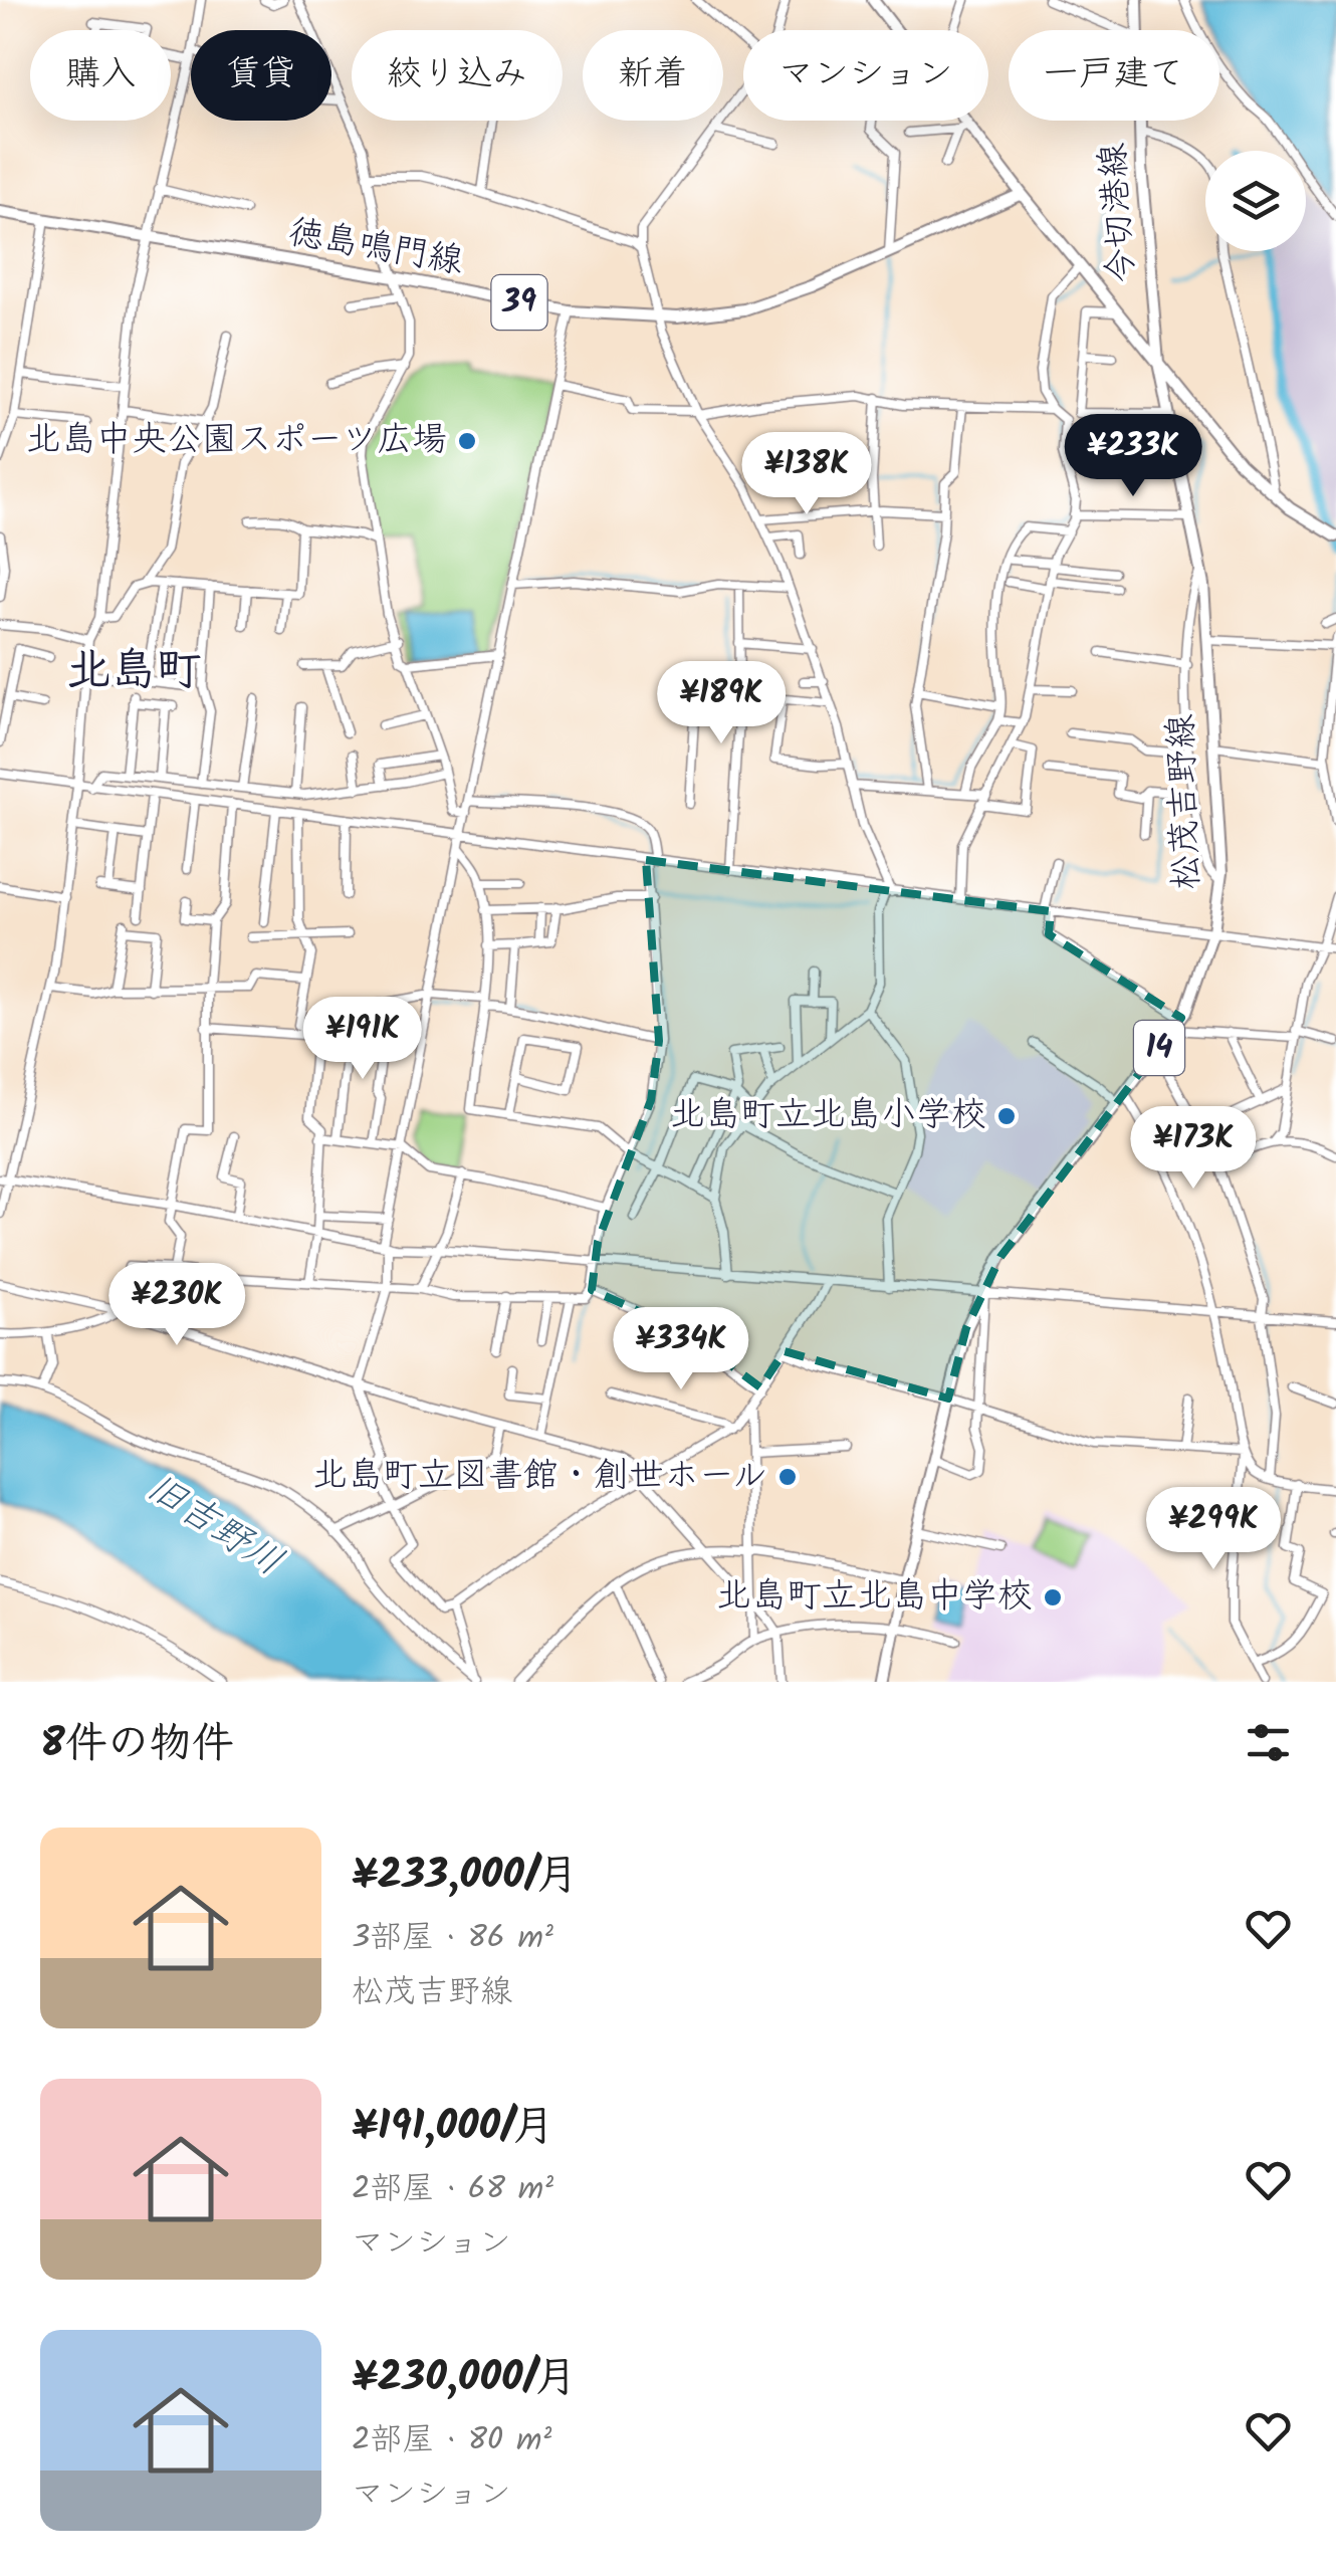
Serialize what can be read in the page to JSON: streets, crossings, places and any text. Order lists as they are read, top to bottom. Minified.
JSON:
{"streets":{"main road":["今切港線","徳島鳴門線","39","松茂吉野線","14"]},"crossings":[["今切港線","松茂吉野線"],["徳島鳴門線","松茂吉野線"]],"districts":["北島町"],"water":["旧吉野川"],"places":["北島中央公園スポーツ広場","北島町立北島小学校","北島町立図書館・創世ホール","北島町立北島中学校"],"page":{"chip":["購入","賃貸","絞り込み","新着","マンション","一戸建て"],"price":["¥233K","¥138K","¥189K","¥191K","¥173K","¥230K","¥334K","¥299K"],"heading":"8件の物件","list":[{"name":"¥233,000/月","note":"3部屋 · 86 m² · 松茂吉野線"},{"name":"¥191,000/月","note":"2部屋 · 68 m² · マンション"},{"name":"¥230,000/月","note":"2部屋 · 80 m² · マンション"}]}}
